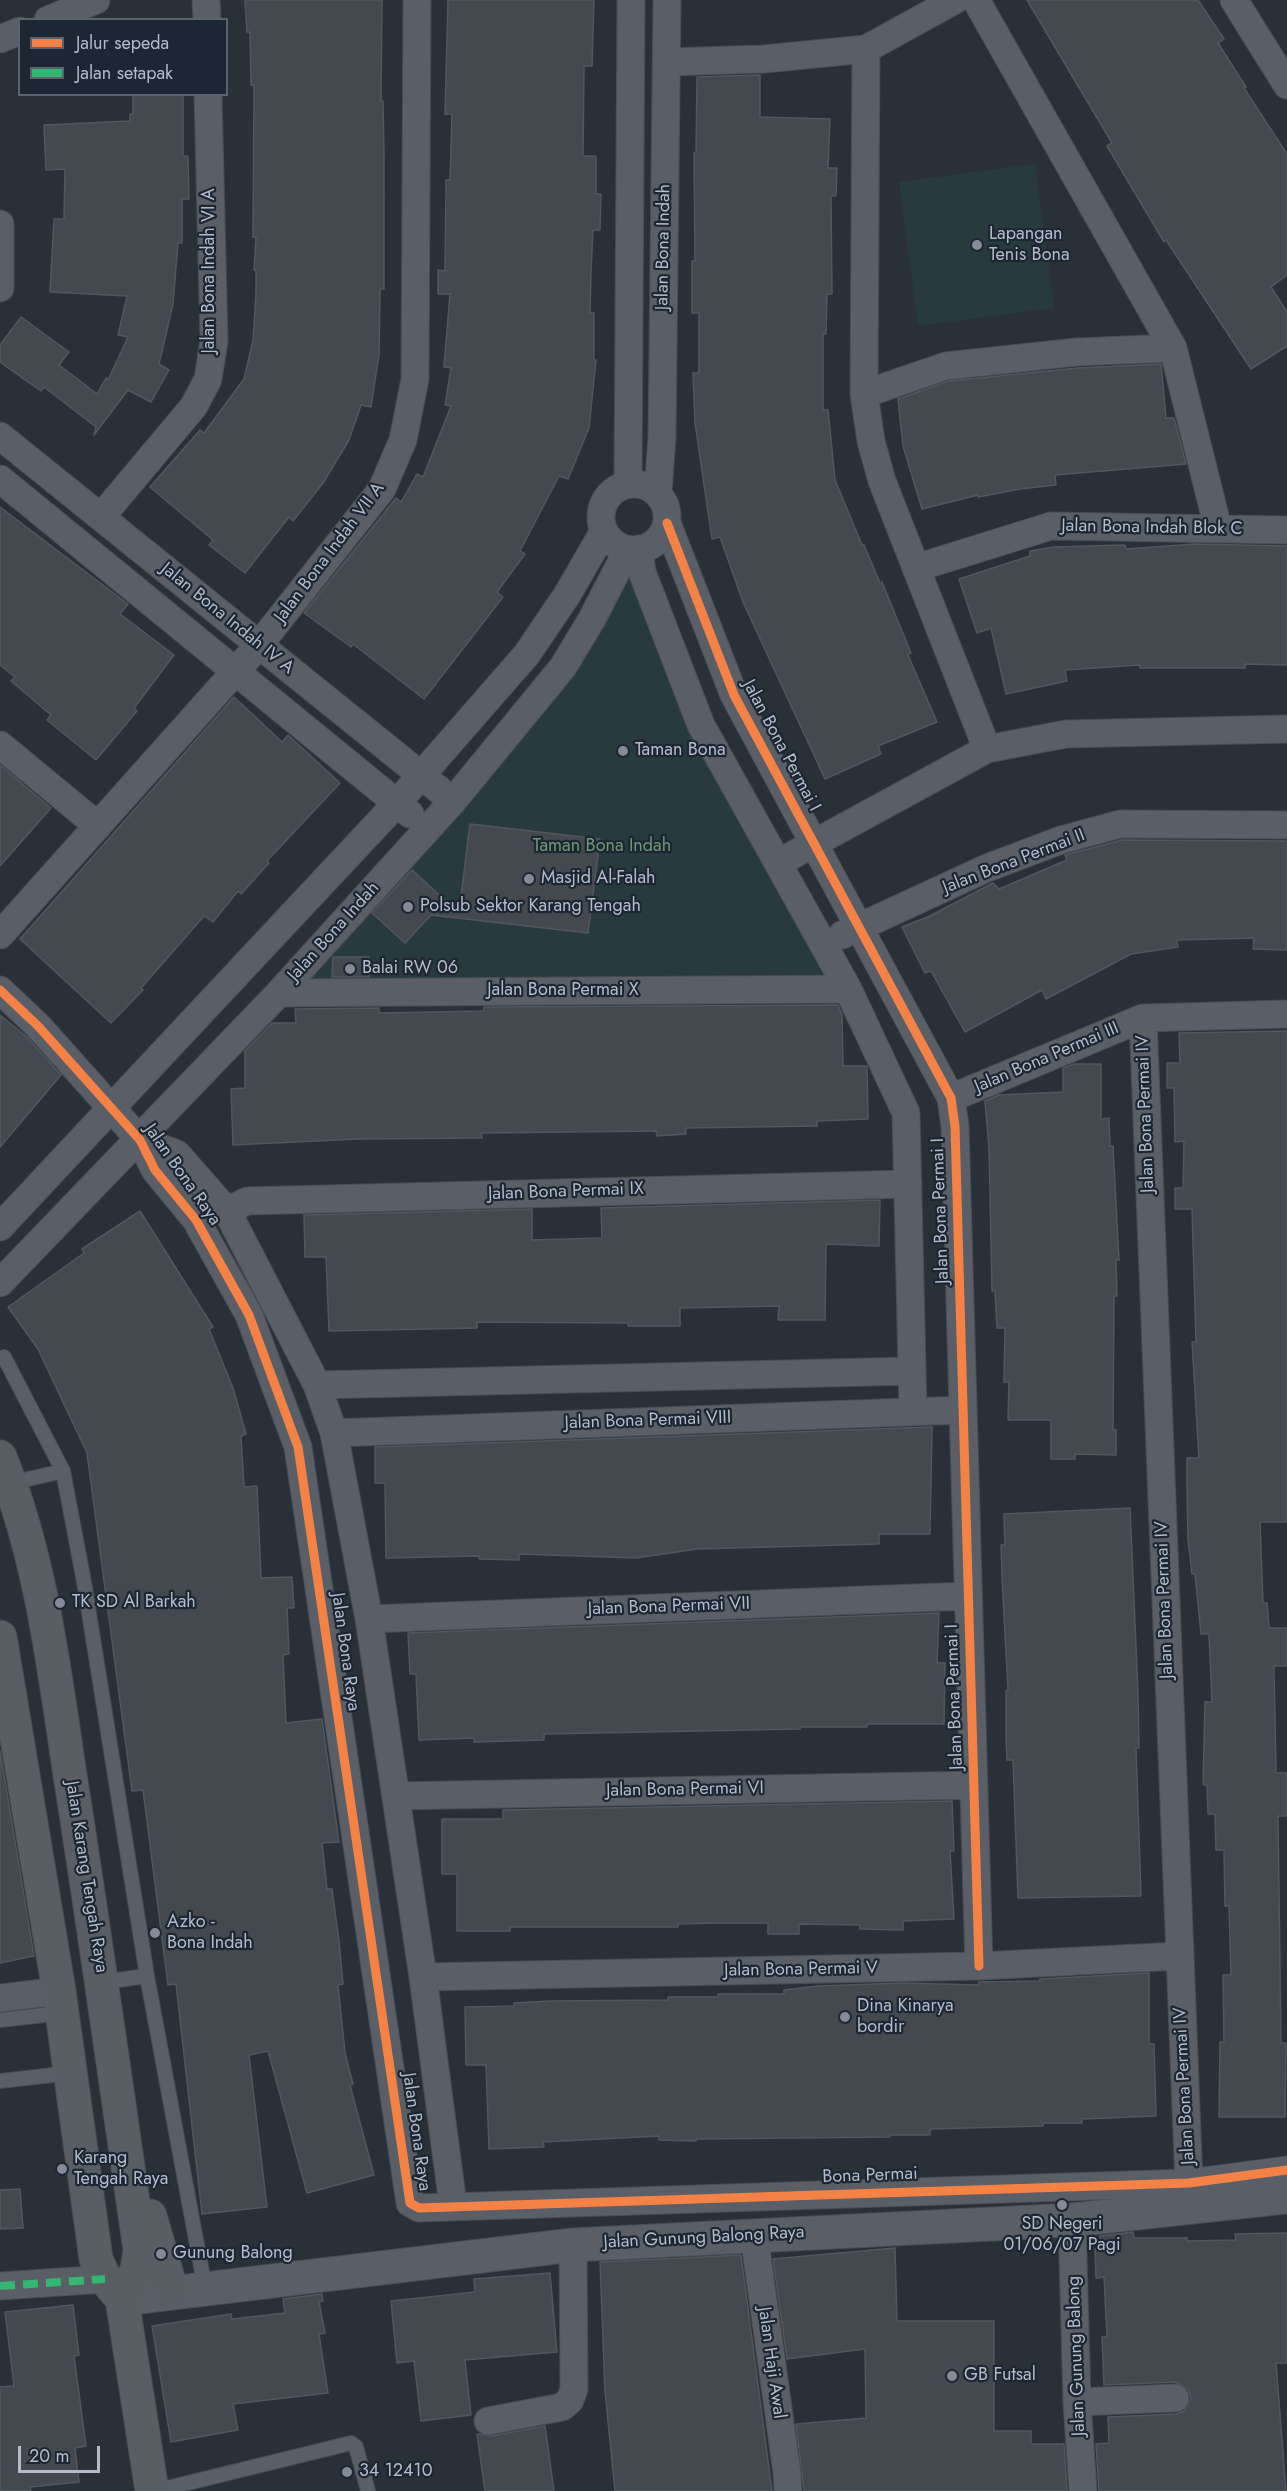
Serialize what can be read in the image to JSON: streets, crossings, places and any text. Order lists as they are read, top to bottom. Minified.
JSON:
{"streets":{"main road":["Jalan Karang Tengah Raya"],"street":["Jalan Bona Indah","Jalan Bona Indah VI A","Jalan Bona Indah Blok C","Jalan Bona Indah VII A","Jalan Bona Indah IV A","Jalan Bona Permai I","Jalan Bona Permai II","Jalan Bona Permai X","Jalan Bona Permai III","Jalan Bona Permai IV","Jalan Bona Raya","Jalan Bona Permai IX","Jalan Bona Permai VIII","Jalan Bona Permai VII","Jalan Bona Permai VI","Jalan Bona Permai V","Bona Permai","Jalan Gunung Balong Raya","Jalan Gunung Balong","Jalan Haji Awal"]},"crossings":[["Jalan Bona Indah","Jalan Bona Indah IV A"],["Jalan Bona Indah","Jalan Bona Permai I"],["Jalan Bona Indah","Jalan Bona Permai X"],["Jalan Bona Indah","Jalan Bona Raya"],["Jalan Bona Indah VI A","Jalan Bona Indah IV A"],["Jalan Bona Indah VII A","Jalan Bona Indah IV A"],["Jalan Bona Permai I","Jalan Bona Permai II"],["Jalan Bona Permai I","Jalan Bona Permai X"],["Jalan Bona Permai I","Jalan Bona Permai III"],["Jalan Bona Permai I","Jalan Bona Permai IX"],["Jalan Bona Permai I","Jalan Bona Permai VIII"],["Jalan Bona Permai I","Jalan Bona Permai VII"],["Jalan Bona Permai I","Jalan Bona Permai VI"],["Jalan Bona Permai I","Jalan Bona Permai V"],["Jalan Bona Permai III","Jalan Bona Permai IV"],["Jalan Bona Permai IV","Jalan Bona Permai V"],["Jalan Bona Permai IV","Bona Permai"],["Jalan Bona Raya","Jalan Bona Permai IX"],["Jalan Bona Raya","Jalan Bona Permai VIII"],["Jalan Bona Raya","Jalan Bona Permai VII"],["Jalan Bona Raya","Jalan Bona Permai VI"],["Jalan Bona Raya","Jalan Bona Permai V"],["Jalan Bona Raya","Bona Permai"],["Jalan Karang Tengah Raya","Jalan Gunung Balong Raya"],["Jalan Gunung Balong Raya","Jalan Gunung Balong"],["Jalan Gunung Balong Raya","Jalan Haji Awal"]],"parks":["Taman Bona Indah"],"places":["Lapangan Tenis Bona","Taman Bona","Masjid Al-Falah","Polsub Sektor Karang Tengah","Balai RW 06","TK SD Al Barkah","Azko - Bona Indah","Dina Kinarya bordir","Karang Tengah Raya","SD Negeri 01/06/07 Pagi","Gunung Balong","GB Futsal","34 12410"],"legend":["Jalur sepeda","Jalan setapak"],"scale_bar":"20 m"}
